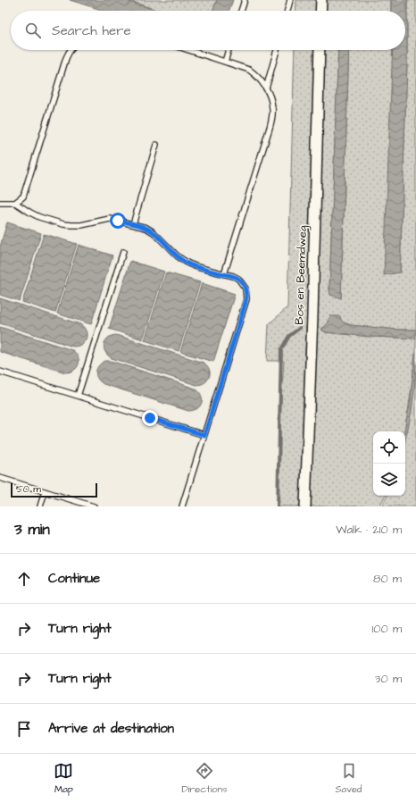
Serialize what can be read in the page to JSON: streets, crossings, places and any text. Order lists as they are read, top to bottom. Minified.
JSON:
{"streets":{"street":["Bos en Beemdweg"]},"scale_bar":"50 m","page":{"search":"Search here","scale":"50 m","heading":["3 min","Walk · 210 m"],"list":[["Continue","80 m"],["Turn right","100 m"],["Turn right","30 m"],"Arrive at destination"],"nav":["Map","Directions","Saved"]}}
